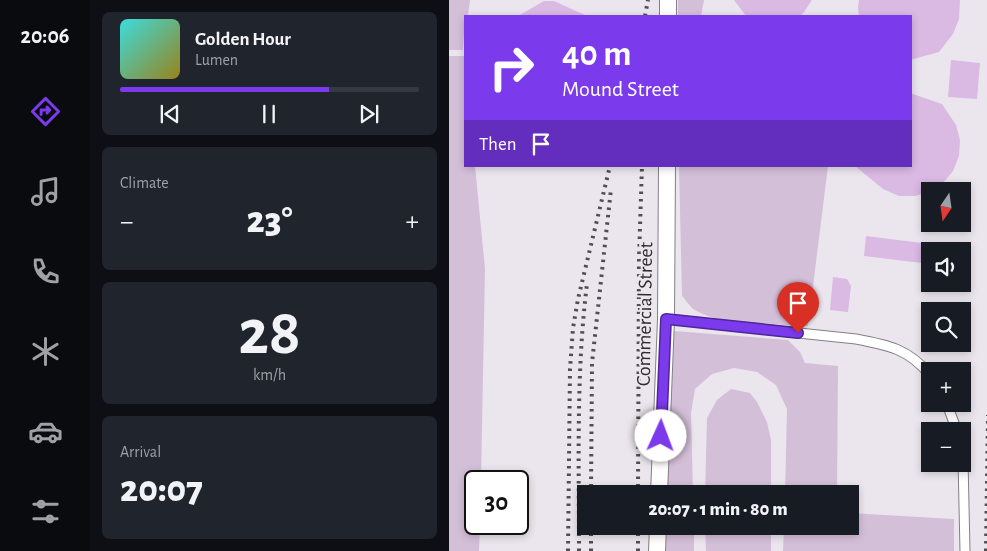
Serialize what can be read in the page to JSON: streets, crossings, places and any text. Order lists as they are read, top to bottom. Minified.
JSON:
{"streets":{"street":["Commercial Street"]},"north":"bottom","page":{"tabs":"20:06","turn":["40 m","Mound Street"],"song":["Golden Hour","Lumen"],"then":"Then","tile":["Climate",["28","km/h"],["Arrival","20:07"]],"map_buttons":["+","−"],"heat":["−","23°","+"],"limit":"30","trip":"20:07 · 1 min · 80 m"}}
